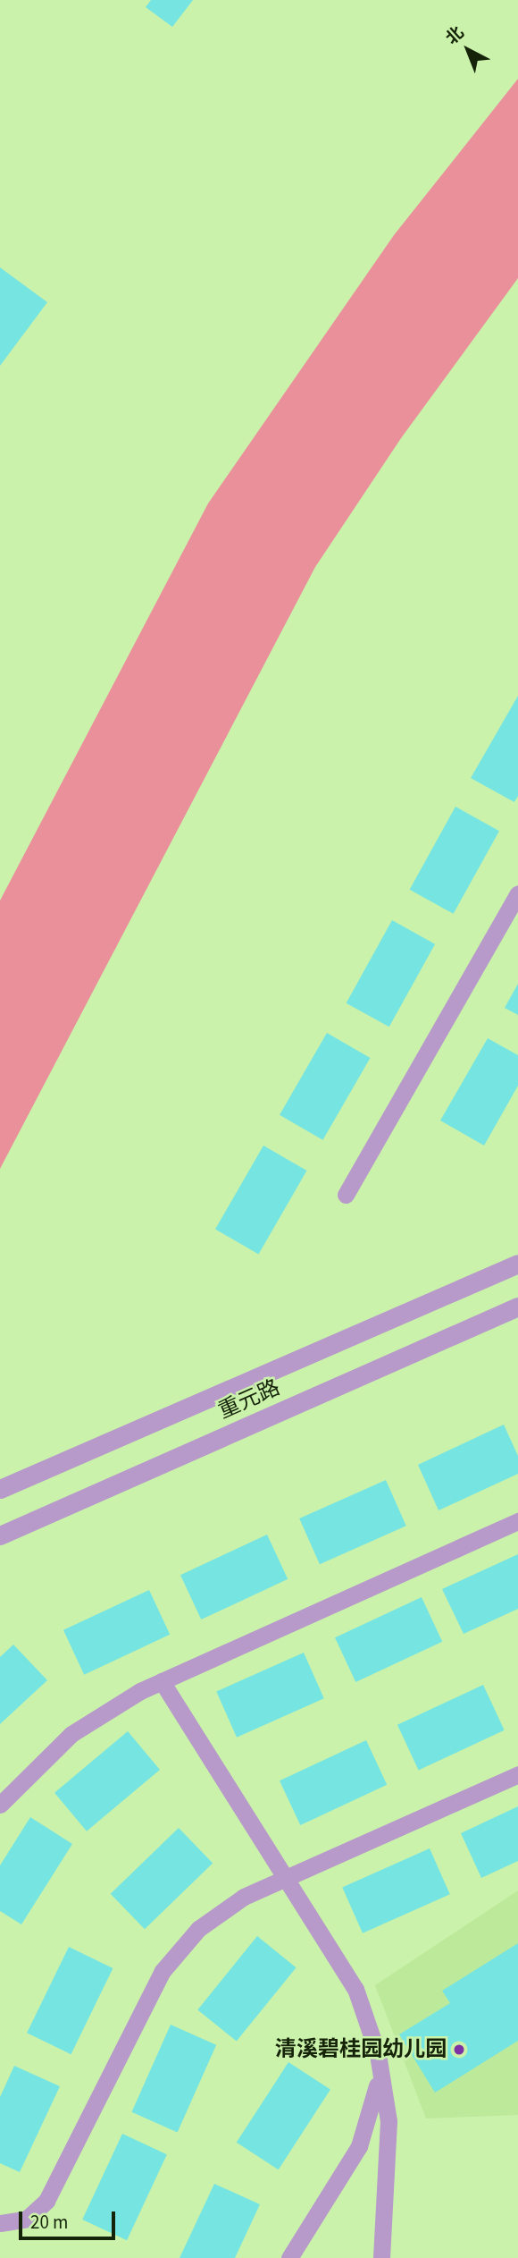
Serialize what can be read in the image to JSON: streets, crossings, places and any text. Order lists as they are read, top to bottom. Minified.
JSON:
{"streets":{"street":["重元路"]},"places":["清溪碧桂园幼儿园"],"scale_bar":"20 m","north":"top left"}
